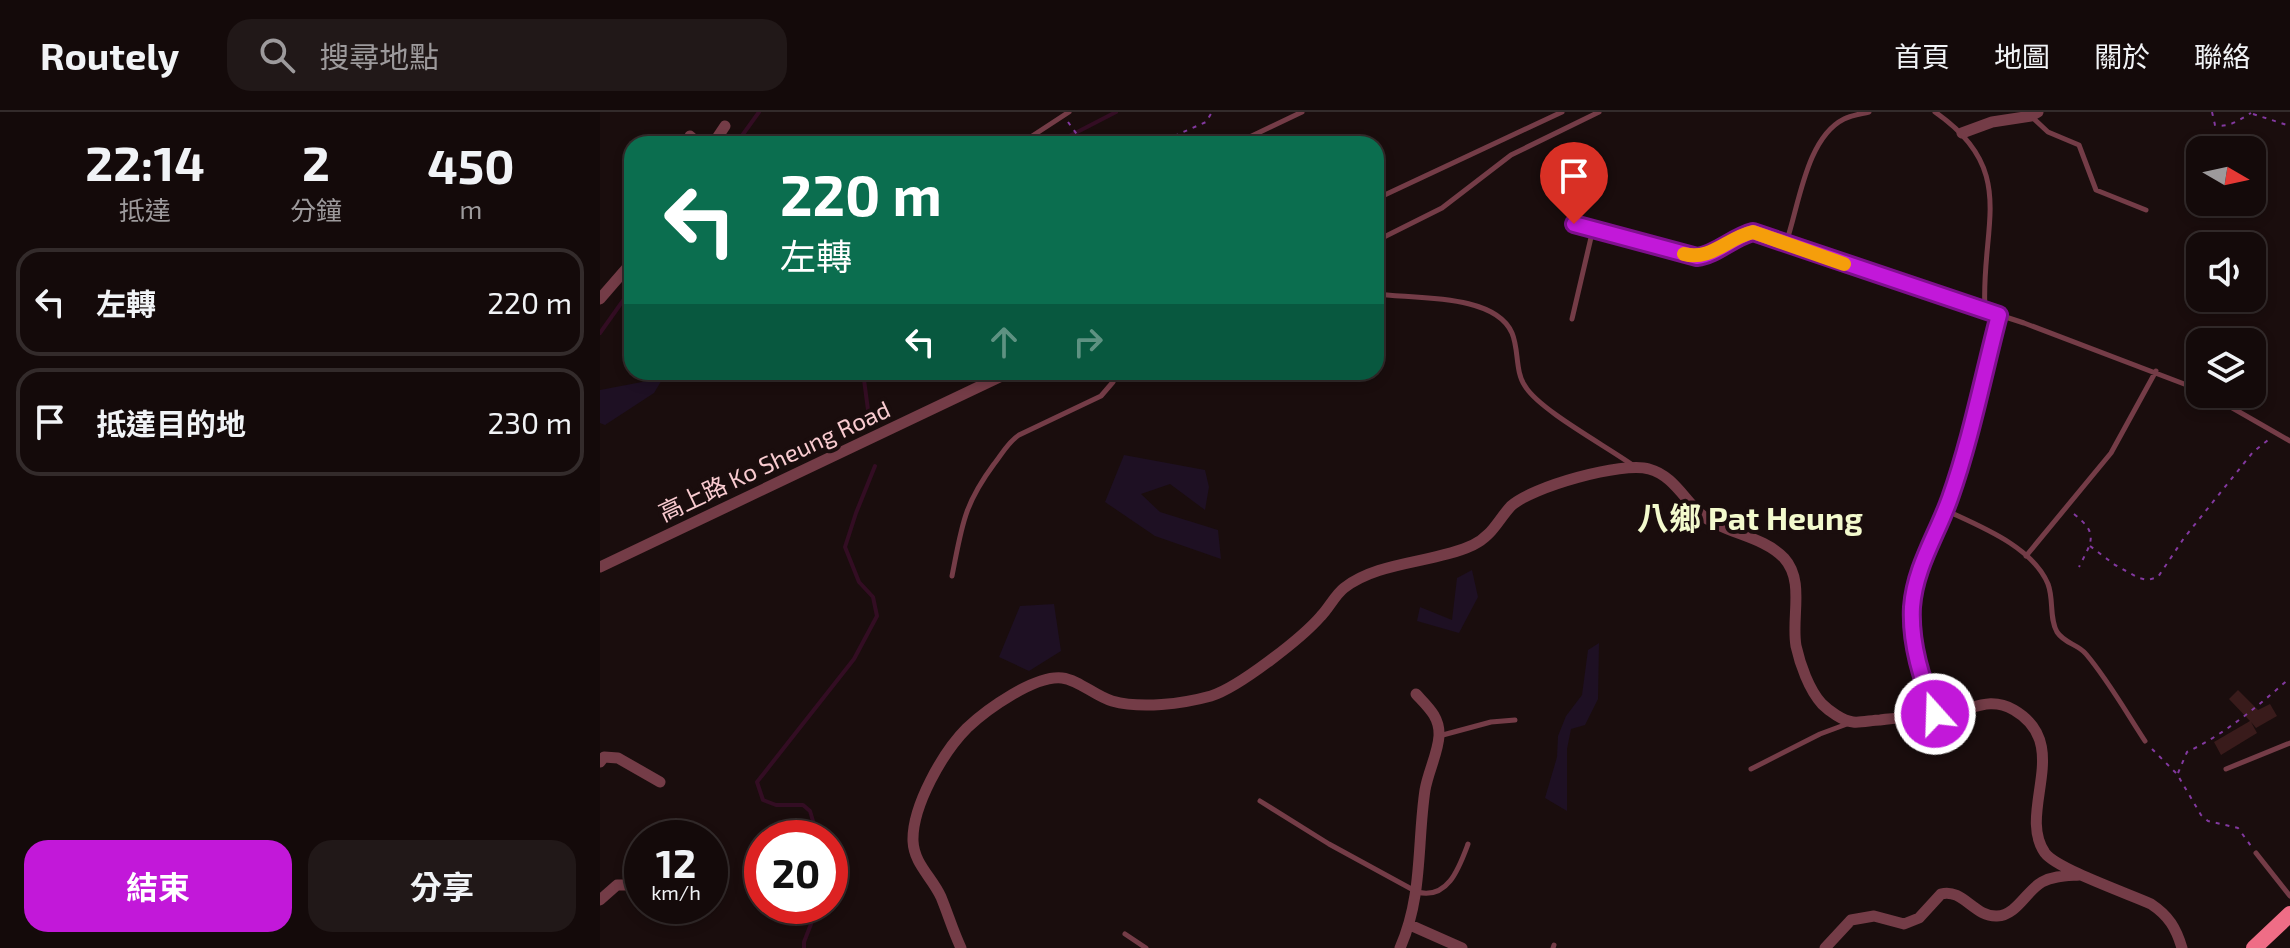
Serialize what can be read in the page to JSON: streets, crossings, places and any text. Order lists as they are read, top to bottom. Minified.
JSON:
{"streets":{"street":["高上路 Ko Sheung Road"]},"districts":["八鄉 Pat Heung"],"north":"right","page":{"header":"Routely","search":"搜尋地點","nav":["首頁","地圖","關於","聯絡"],"eta":["22:14","抵達","2","分鐘","450","m"],"turn":["220 m","左轉"],"list":[{"name":"左轉","value":"220 m"},{"name":"抵達目的地","value":"230 m"}],"speed":"12 km/h","limit":"20","buttons":["結束","分享"]}}
